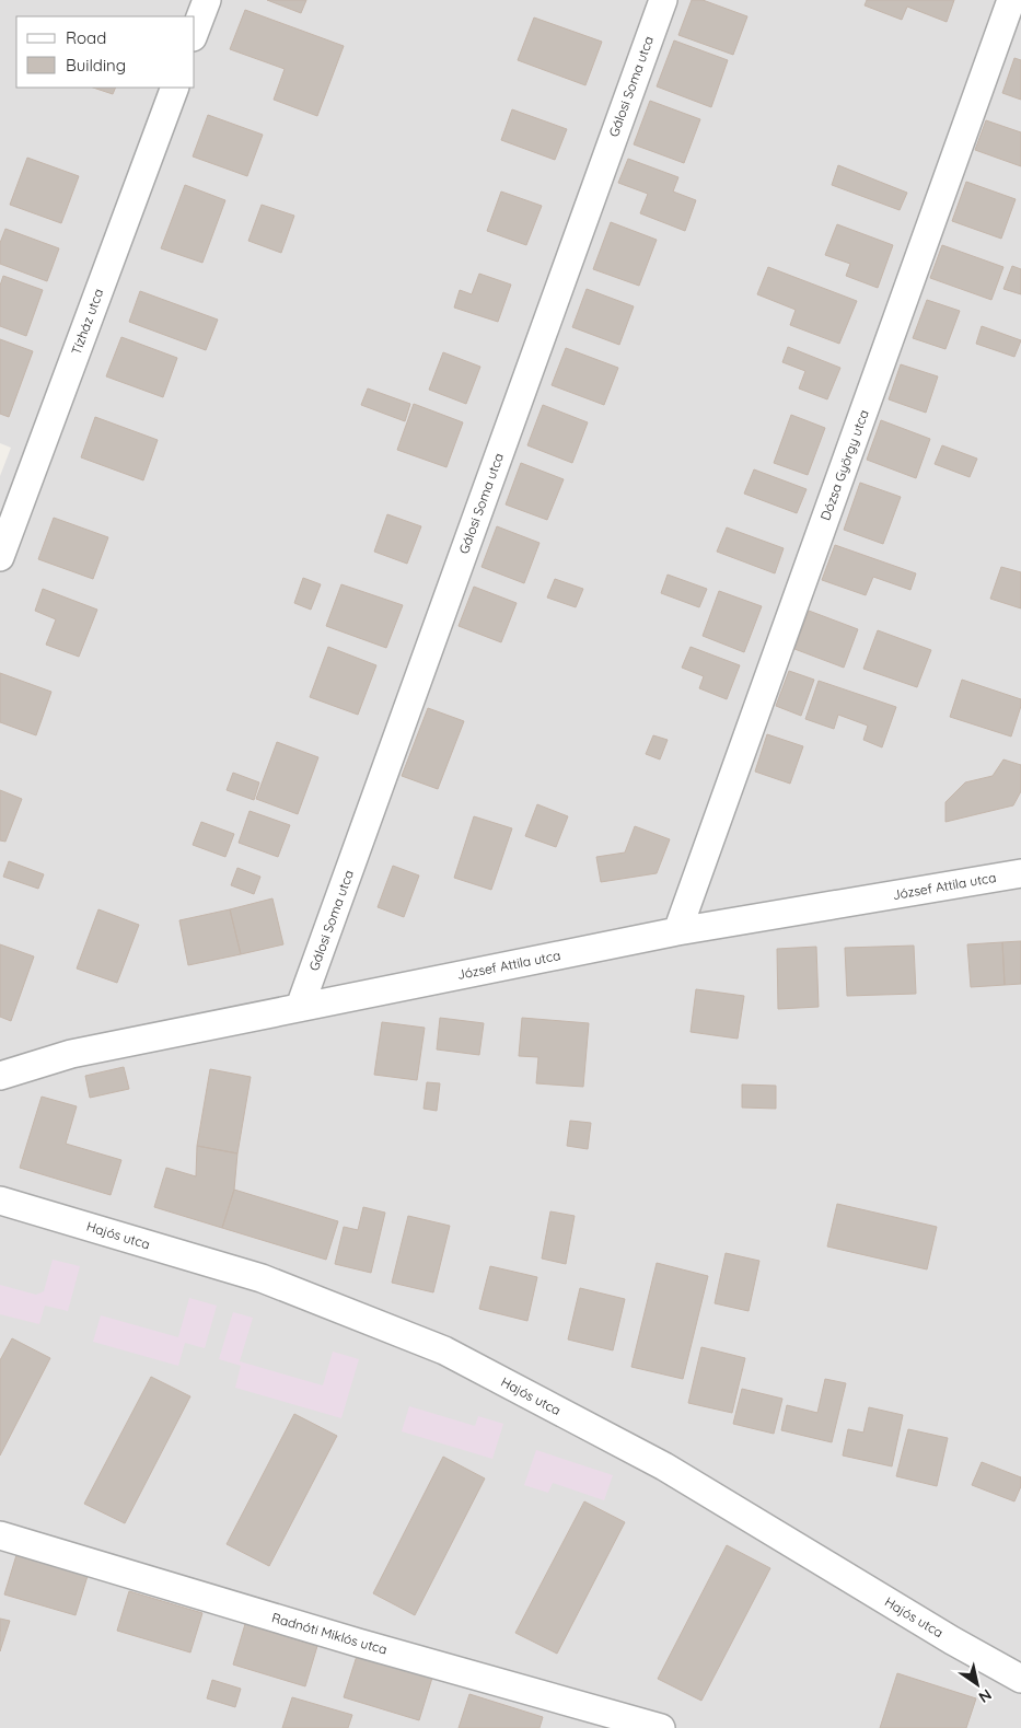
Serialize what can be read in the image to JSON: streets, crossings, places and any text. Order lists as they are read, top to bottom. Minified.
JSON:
{"streets":{"street":["Gálosi Soma utca","Tízház utca","Dózsa György utca","József Attila utca","Hajós utca","Radnóti Miklós utca"]},"crossings":[["Gálosi Soma utca","József Attila utca"],["Dózsa György utca","József Attila utca"]],"legend":["Road","Building"],"north":"bottom right"}
